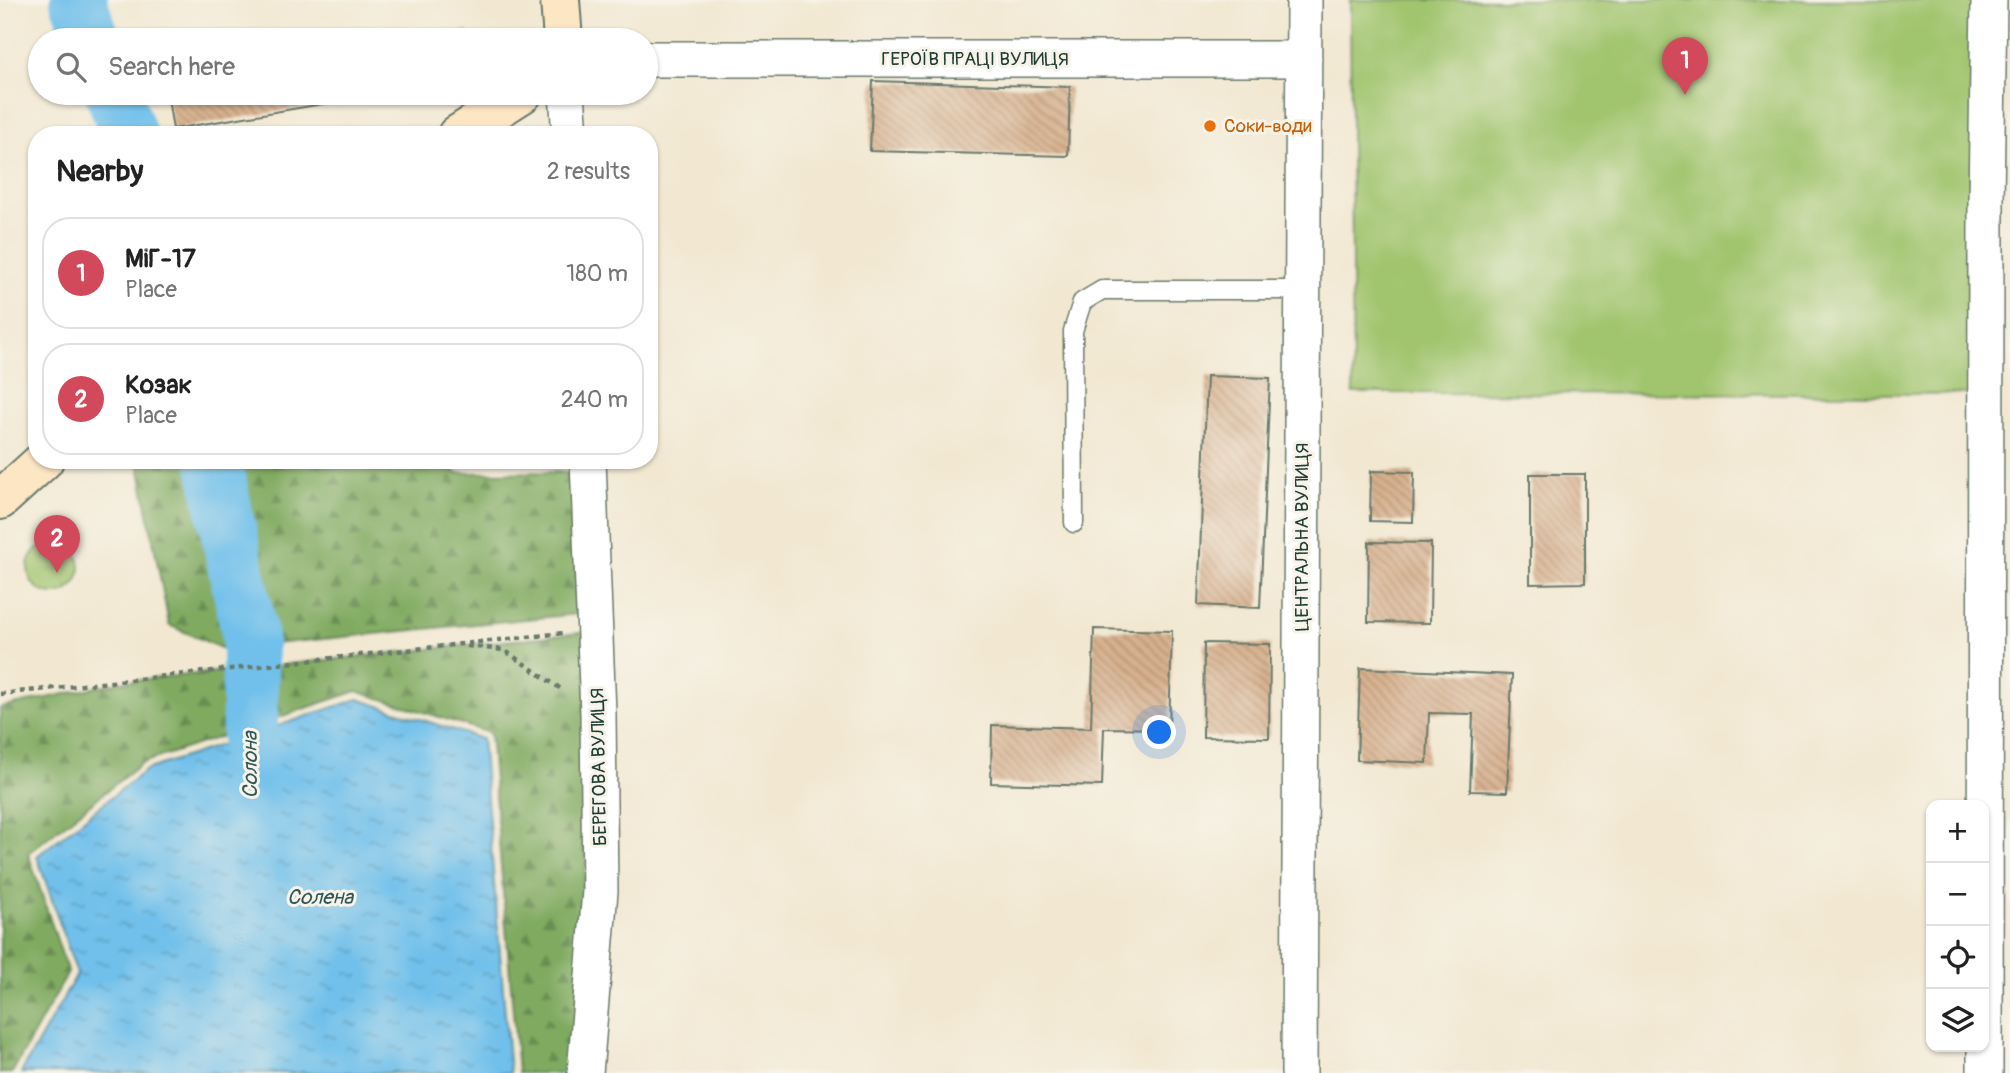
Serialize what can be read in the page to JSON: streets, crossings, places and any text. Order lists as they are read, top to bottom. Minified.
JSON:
{"streets":{"street":["ГЕРОЇВ ПРАЦІ ВУЛИЦЯ","ЦЕНТРАЛЬНА ВУЛИЦЯ","БЕРЕГОВА ВУЛИЦЯ"]},"crossings":[["ГЕРОЇВ ПРАЦІ ВУЛИЦЯ","ЦЕНТРАЛЬНА ВУЛИЦЯ"]],"water":["Солона","Солена"],"places":["Соки-води"],"page":{"search":"Search here","pins":["1","2"],"heading":["Nearby","2 results"],"list":[{"mark":"1","name":"МіГ-17","note":"Place","value":"180 m"},{"mark":"2","name":"Козак","note":"Place","value":"240 m"}],"map_buttons":["+","−"]}}
